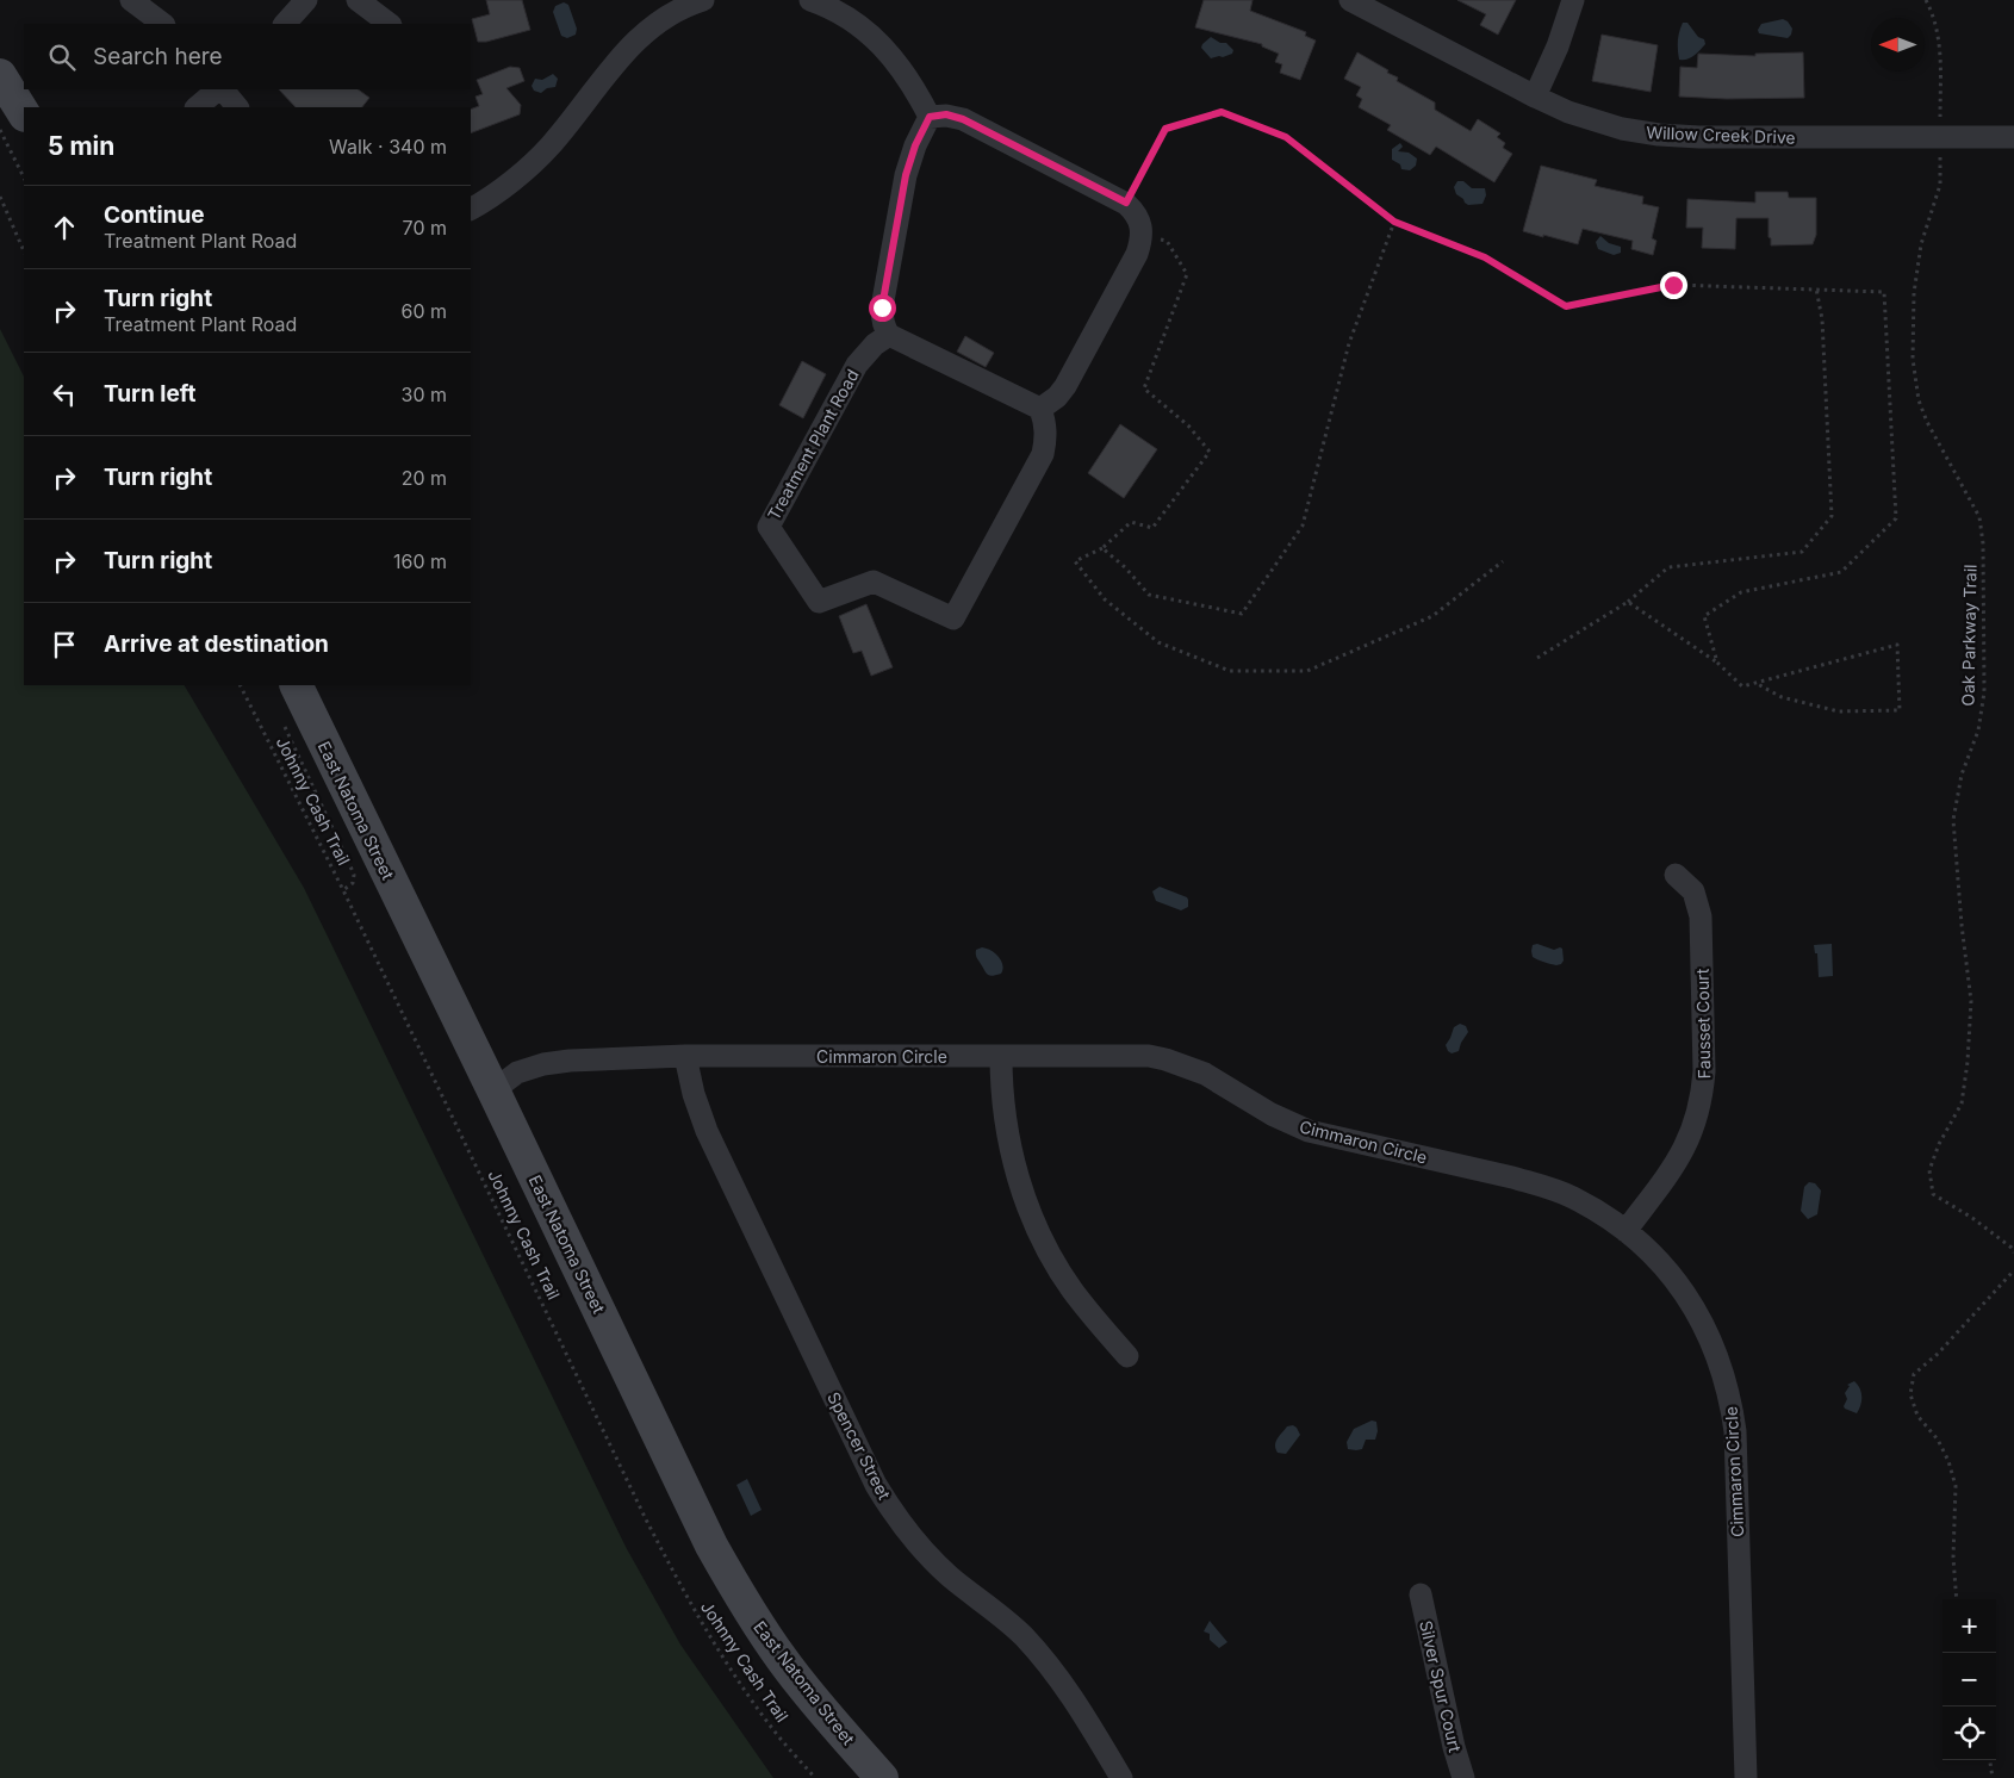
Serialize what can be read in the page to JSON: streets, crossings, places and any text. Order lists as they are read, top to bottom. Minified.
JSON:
{"streets":{"main road":["East Natoma Street"],"street":["Willow Creek Drive","Treatment Plant Road","Fausset Court","Cimmaron Circle","Spencer Street","Silver Spur Court"],"path":["Oak Parkway Trail","Johnny Cash Trail"]},"crossings":[["East Natoma Street","Cimmaron Circle"],["Fausset Court","Cimmaron Circle"],["Cimmaron Circle","Spencer Street"]],"north":"left","page":{"search":"Search here","heading":["5 min","Walk · 340 m"],"list":[["Continue","Treatment Plant Road","70 m"],["Turn right","Treatment Plant Road","60 m"],["Turn left","30 m"],["Turn right","20 m"],["Turn right","160 m"],"Arrive at destination"],"map_buttons":["+","−"]}}
